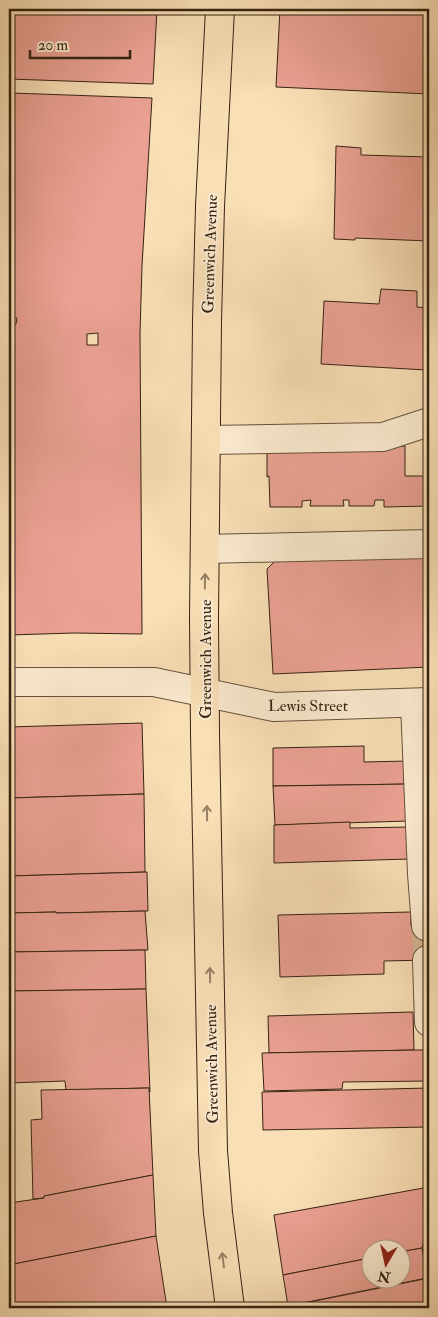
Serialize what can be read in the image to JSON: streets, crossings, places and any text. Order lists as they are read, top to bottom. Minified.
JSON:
{"streets":{"main road":["Greenwich Avenue"],"street":["Lewis Street"]},"crossings":[["Greenwich Avenue","Lewis Street"]],"one_way":["Greenwich Avenue"],"scale_bar":"20 m","north":"bottom"}
